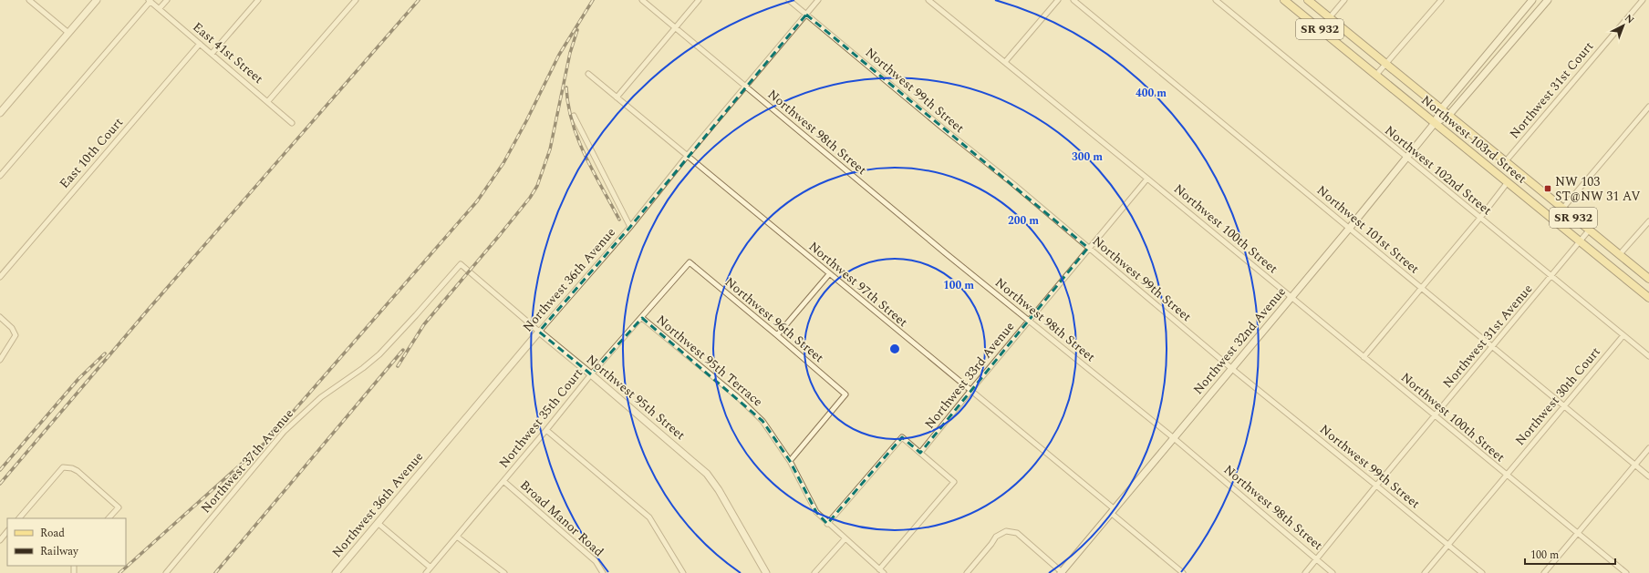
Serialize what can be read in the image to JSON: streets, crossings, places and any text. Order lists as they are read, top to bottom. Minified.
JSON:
{"streets":{"main road":["SR 932","Northwest 103rd Street","Northwest 36th Avenue","Northwest 32nd Avenue","Northwest 95th Street"],"street":["East 41st Street","Northwest 99th Street","Northwest 31st Court","Northwest 98th Street","East 10th Court","Northwest 102nd Street","Northwest 100th Street","Northwest 101st Street","Northwest 97th Street","Northwest 96th Street","Northwest 31st Avenue","Northwest 95th Terrace","Northwest 33rd Avenue","Northwest 30th Court","Northwest 35th Court","Northwest 37th Avenue","Broad Manor Road"]},"crossings":[["East 41st Street","East 10th Court"],["Northwest 99th Street","Northwest 36th Avenue"],["Northwest 99th Street","Northwest 31st Avenue"],["Northwest 99th Street","Northwest 32nd Avenue"],["Northwest 99th Street","Northwest 33rd Avenue"],["Northwest 99th Street","Northwest 30th Court"],["Northwest 31st Court","Northwest 103rd Street"],["Northwest 98th Street","Northwest 36th Avenue"],["Northwest 98th Street","Northwest 31st Avenue"],["Northwest 98th Street","Northwest 32nd Avenue"],["Northwest 98th Street","Northwest 33rd Avenue"],["Northwest 103rd Street","Northwest 31st Avenue"],["Northwest 103rd Street","Northwest 32nd Avenue"],["Northwest 102nd Street","Northwest 31st Avenue"],["Northwest 102nd Street","Northwest 32nd Avenue"],["Northwest 102nd Street","Northwest 30th Court"],["Northwest 100th Street","Northwest 31st Avenue"],["Northwest 100th Street","Northwest 32nd Avenue"],["Northwest 100th Street","Northwest 33rd Avenue"],["Northwest 100th Street","Northwest 30th Court"],["Northwest 101st Street","Northwest 31st Avenue"],["Northwest 101st Street","Northwest 32nd Avenue"],["Northwest 101st Street","Northwest 30th Court"],["Northwest 36th Avenue","Northwest 97th Street"],["Northwest 36th Avenue","Northwest 95th Street"],["Northwest 97th Street","Northwest 32nd Avenue"],["Northwest 97th Street","Northwest 33rd Avenue"],["Northwest 96th Street","Northwest 95th Terrace"],["Northwest 96th Street","Northwest 35th Court"],["Northwest 95th Terrace","Northwest 35th Court"],["Northwest 95th Street","Northwest 35th Court"],["Northwest 95th Street","Northwest 37th Avenue"],["Northwest 35th Court","Broad Manor Road"]],"places":{"transit":["NW 103 ST@NW 31 AV"]},"legend":["Road","Railway"],"scale_bar":"100 m","north":"top right","rings":["400 m","300 m","200 m","100 m"]}
